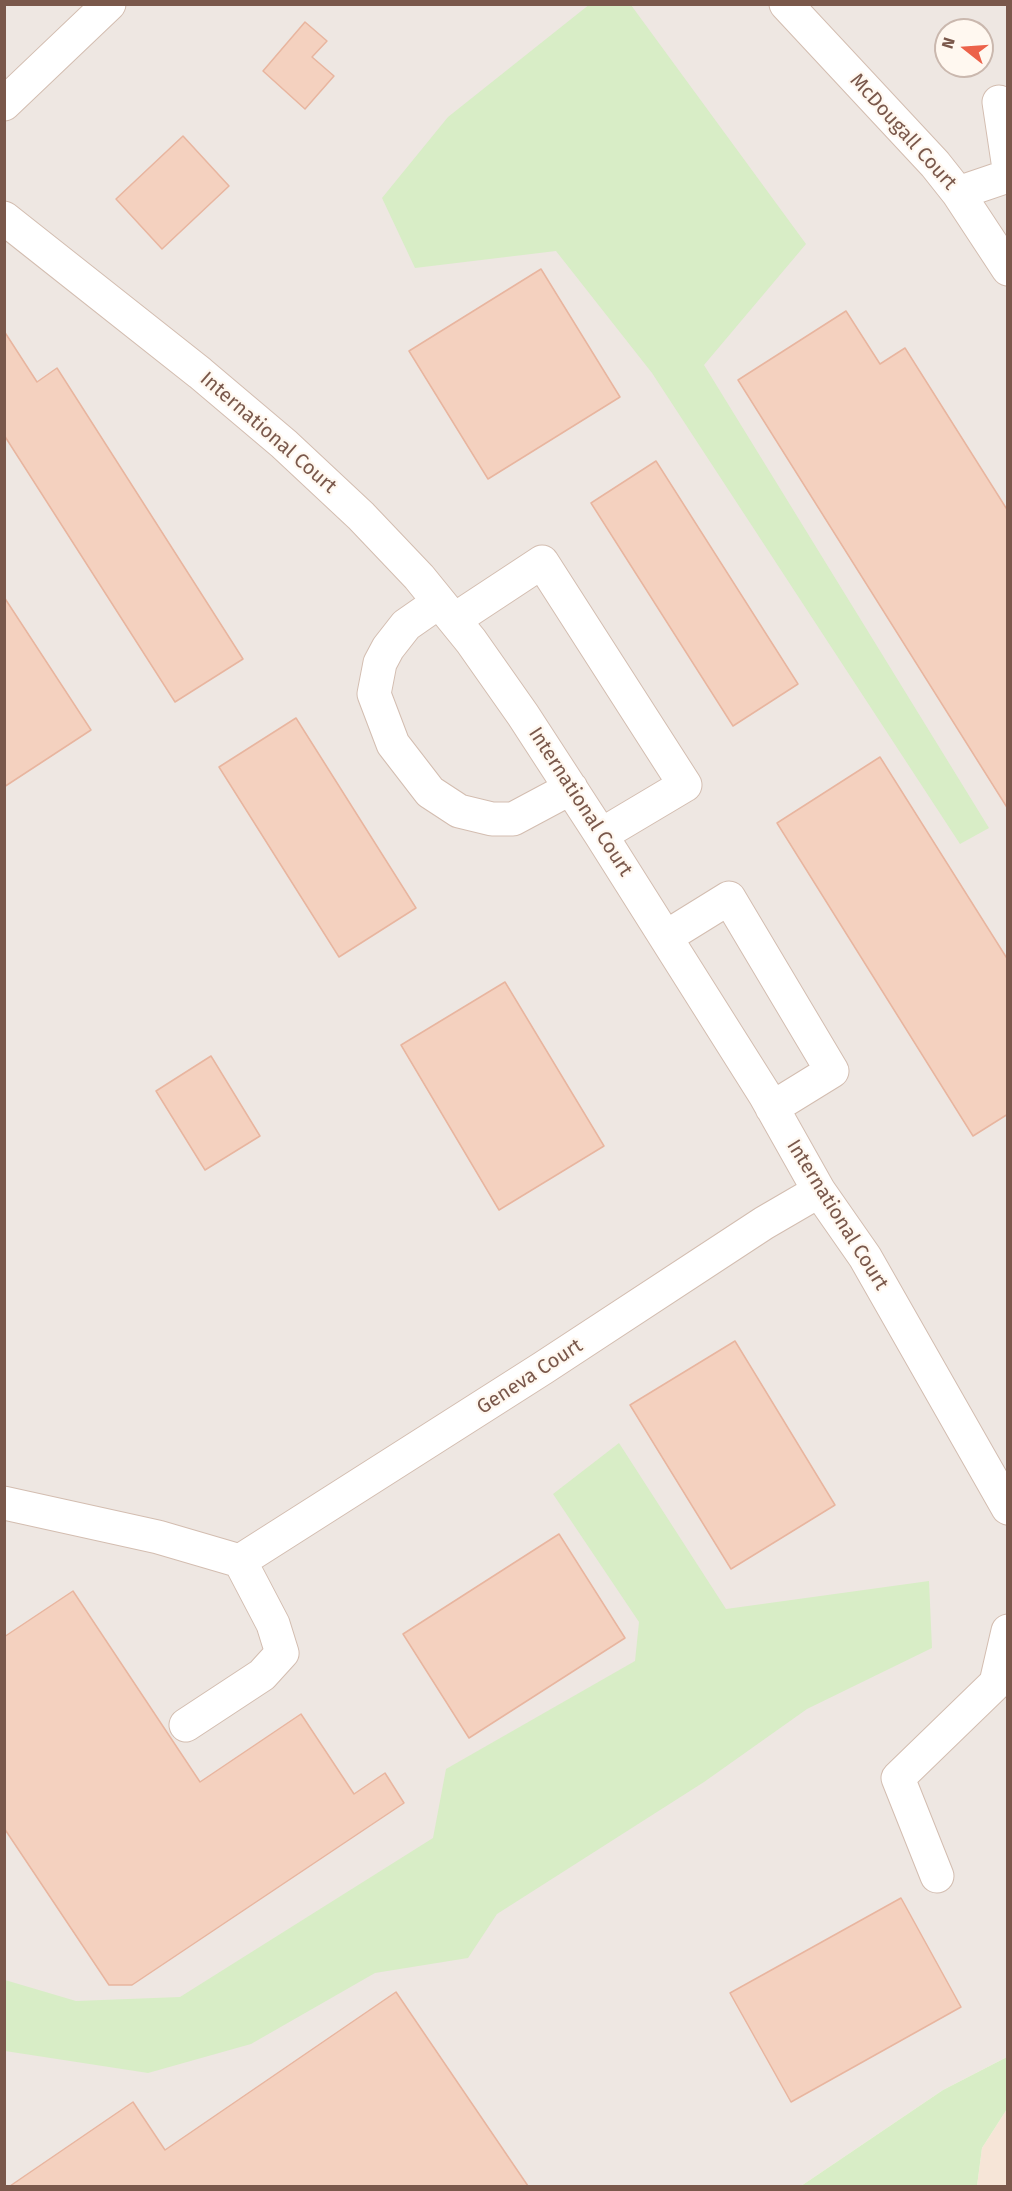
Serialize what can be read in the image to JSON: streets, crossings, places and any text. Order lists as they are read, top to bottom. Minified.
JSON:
{"streets":{"street":["McDougall Court","International Court","Geneva Court"]},"crossings":[["International Court","Geneva Court"]],"north":"left"}
